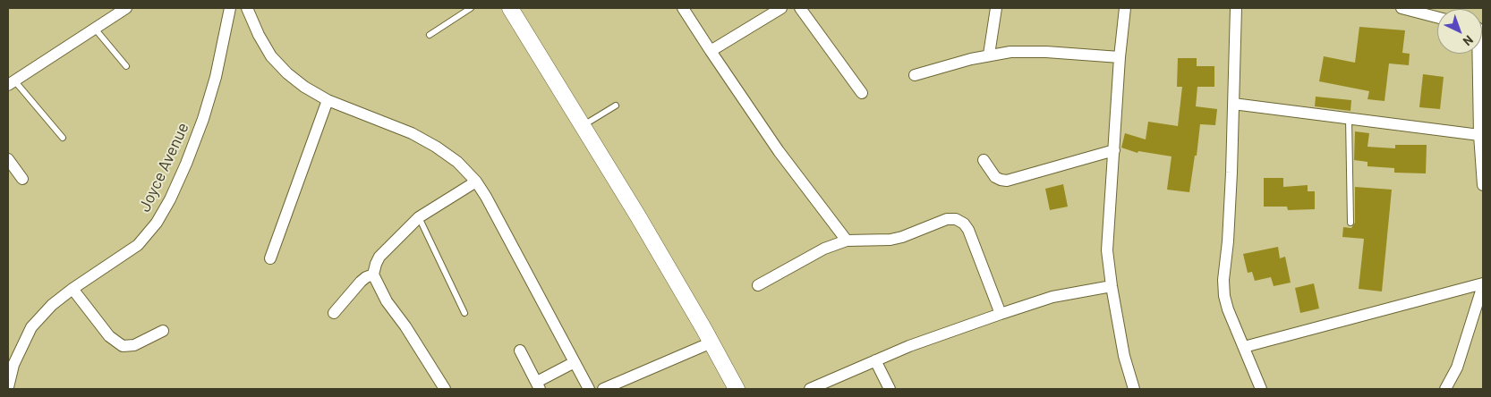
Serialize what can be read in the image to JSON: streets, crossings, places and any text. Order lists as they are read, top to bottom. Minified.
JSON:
{"streets":{"street":["Joyce Avenue"]},"north":"bottom right"}
